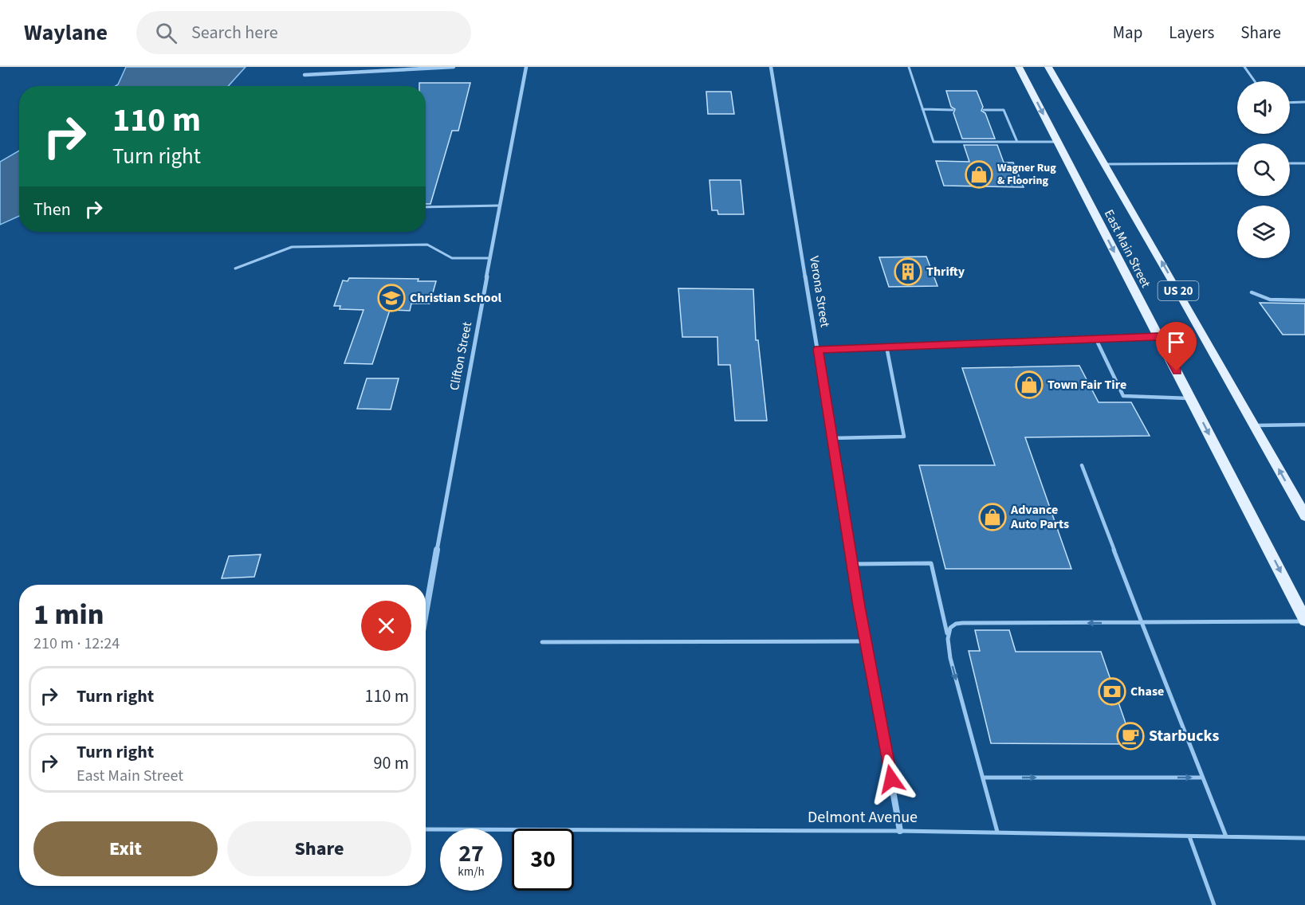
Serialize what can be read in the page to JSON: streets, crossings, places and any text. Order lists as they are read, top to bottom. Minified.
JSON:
{"streets":{"main road":["East Main Street","US 20"],"street":["Verona Street","Clifton Street"],"lane":["Delmont Avenue"]},"crossings":[["Verona Street","Delmont Avenue"]],"places":{"shop":["Wagner Rug & Flooring","Town Fair Tire","Advance Auto Parts"],"building":["Thrifty"],"school or university":["Christian School"],"bank":["Chase"],"cafe":["Starbucks"]},"page":{"header":"Waylane","search":"Search here","nav":["Map","Layers","Share"],"turn":["110 m","Turn right"],"then":"Then","heading":["1 min","210 m · 12:24"],"list":[{"name":"Turn right","value":"110 m"},{"name":"Turn right","note":"East Main Street","value":"90 m"}],"buttons":["Exit","Share"],"speed":"27 km/h","limit":"30"}}
